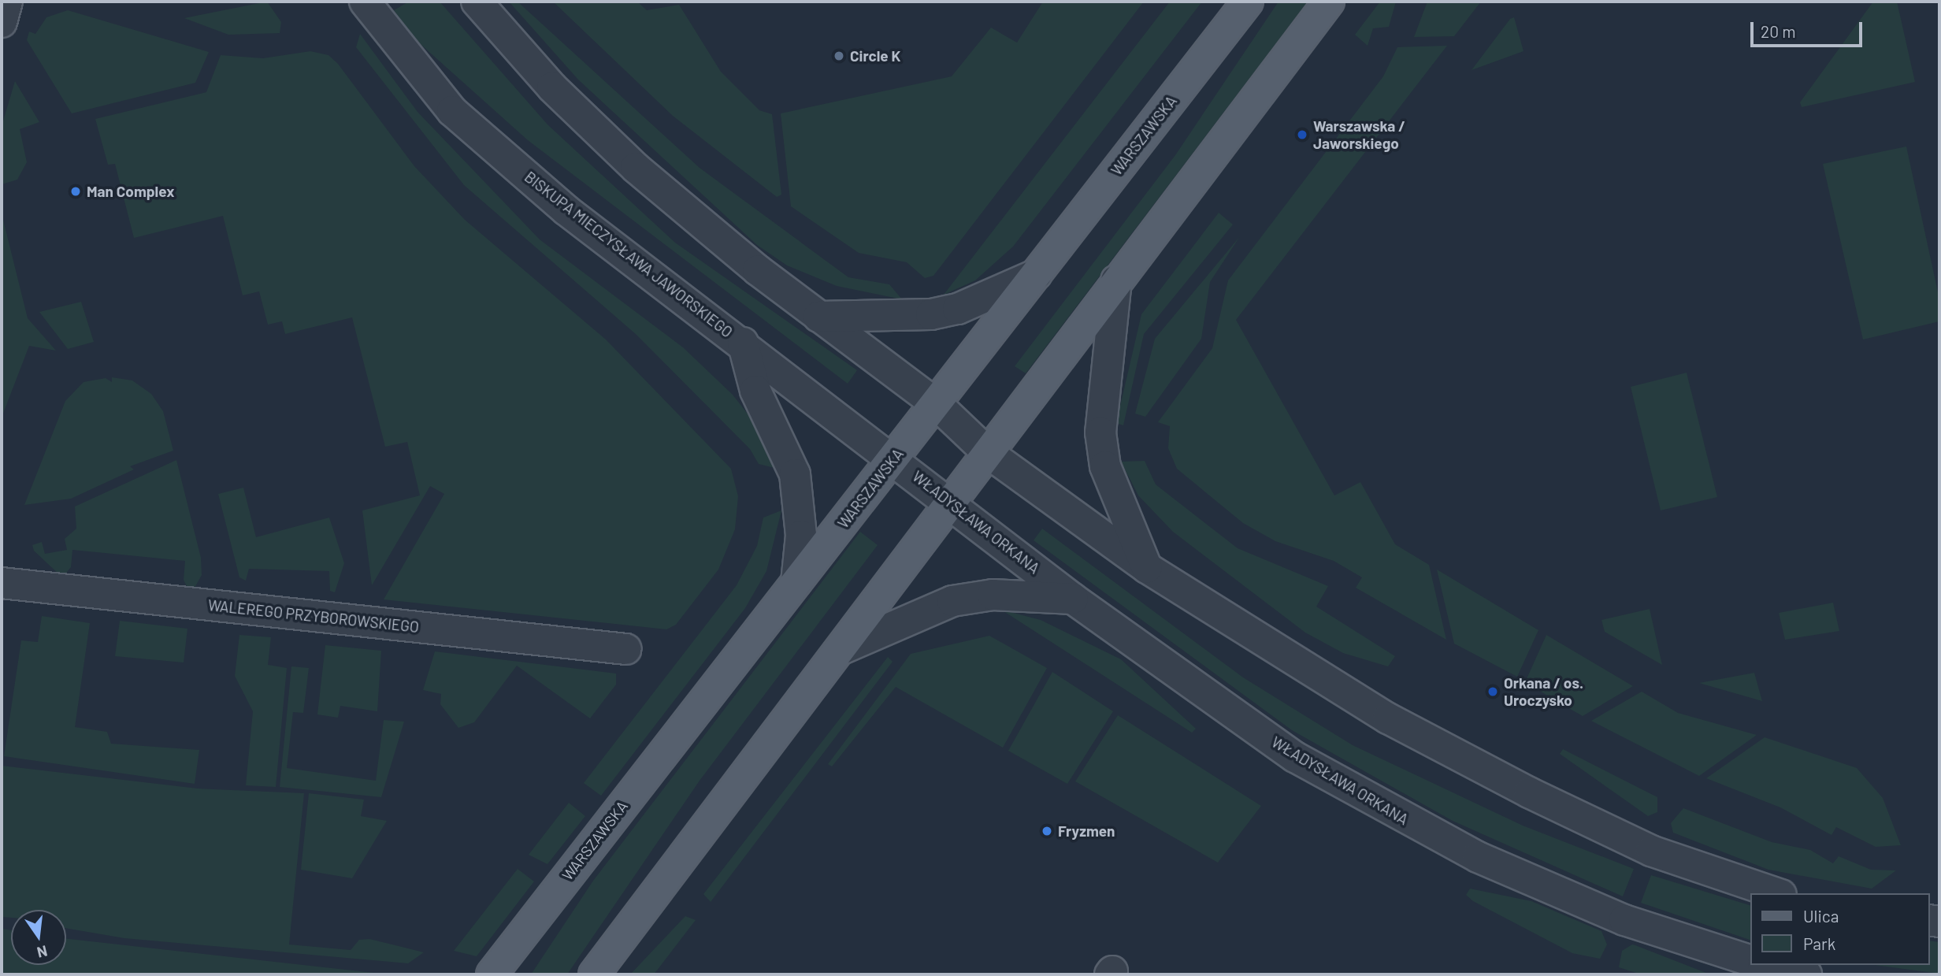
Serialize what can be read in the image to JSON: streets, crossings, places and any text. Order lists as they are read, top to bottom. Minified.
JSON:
{"streets":{"main road":["WARSZAWSKA"],"street":["BISKUPA MIECZYSŁAWA JAWORSKIEGO","WŁADYSŁAWA ORKANA","WALEREGO PRZYBOROWSKIEGO"]},"crossings":[["WARSZAWSKA","BISKUPA MIECZYSŁAWA JAWORSKIEGO"],["WARSZAWSKA","WŁADYSŁAWA ORKANA"],["BISKUPA MIECZYSŁAWA JAWORSKIEGO","WŁADYSŁAWA ORKANA"]],"places":["Circle K","Warszawska / Jaworskiego","Man Complex","Orkana / os. Uroczysko","Fryzmen"],"legend":["Ulica","Park"],"scale_bar":"20 m","north":"bottom"}
